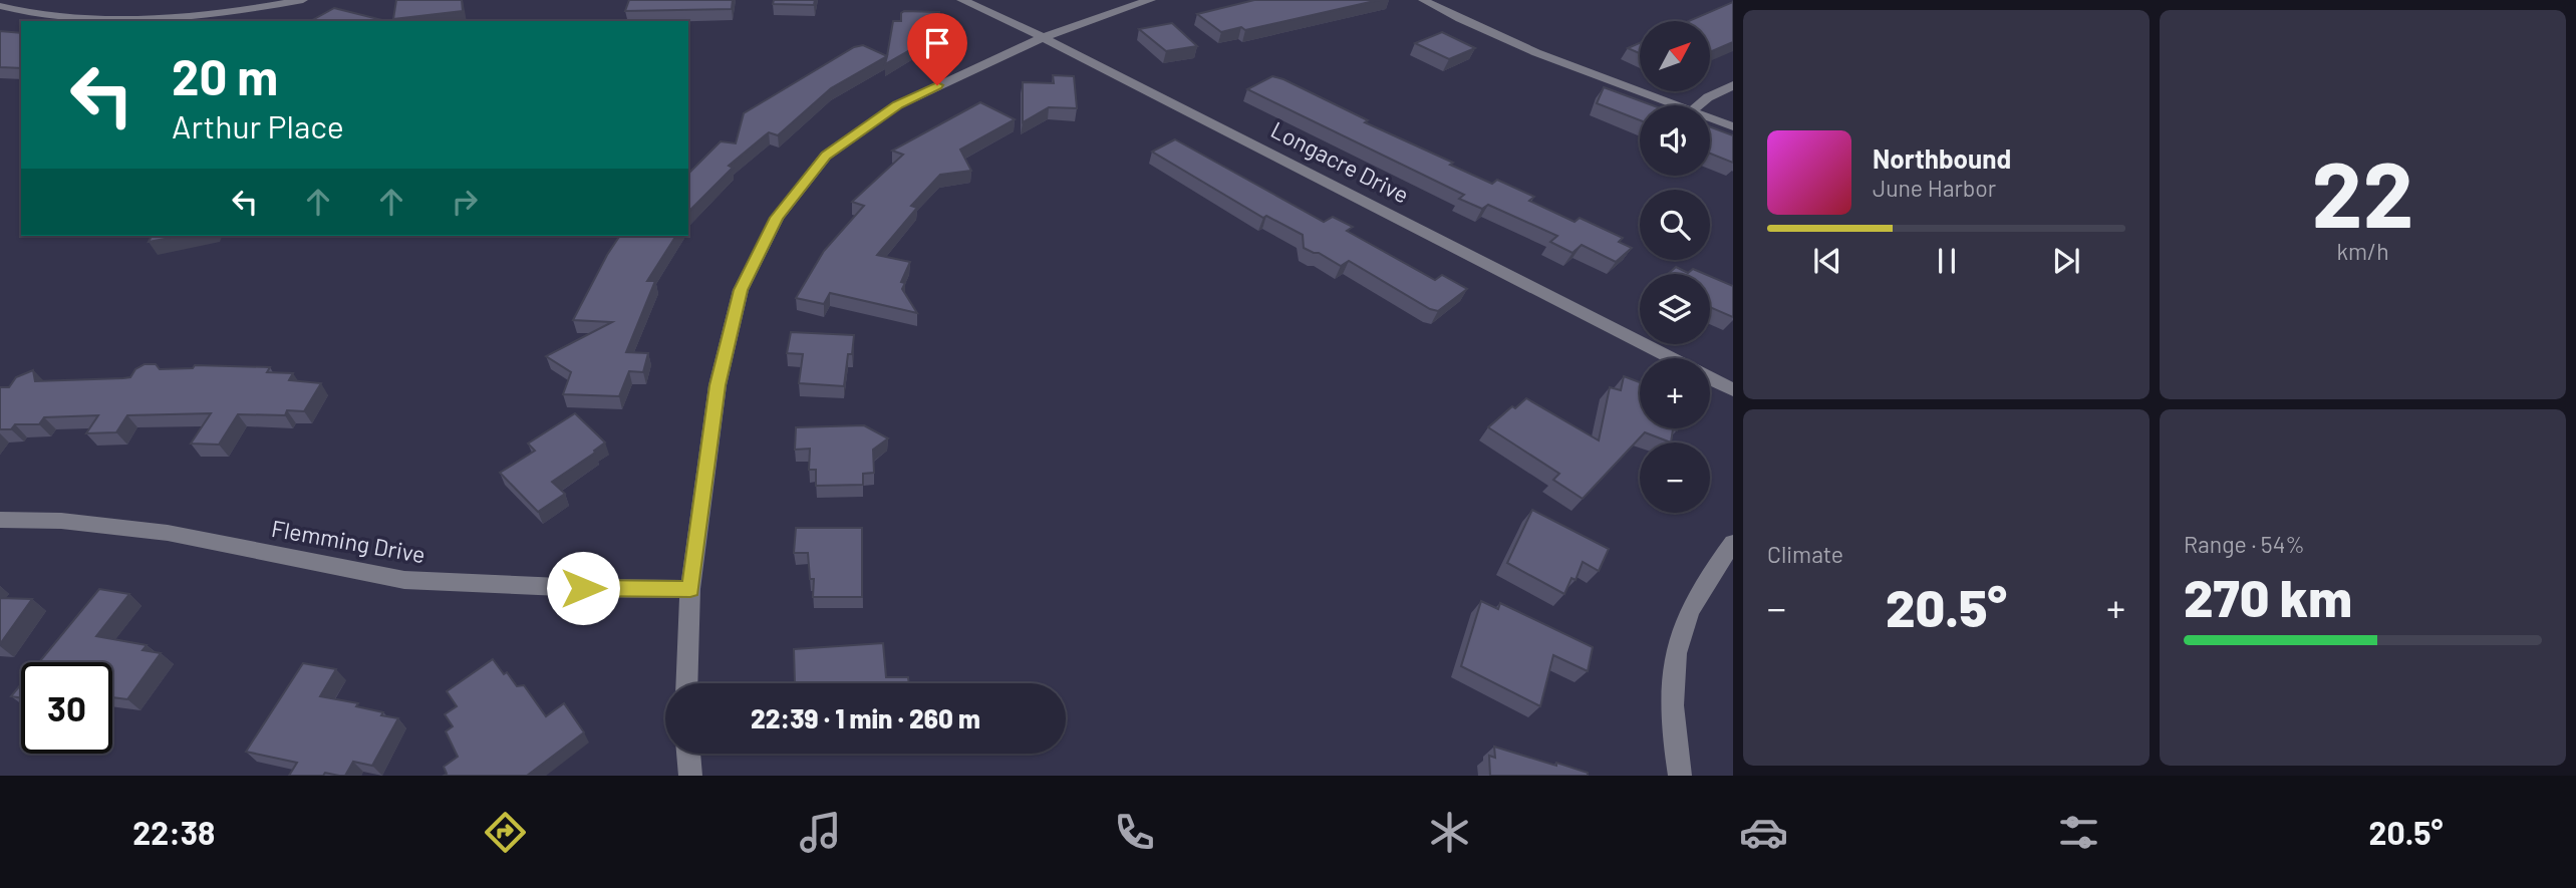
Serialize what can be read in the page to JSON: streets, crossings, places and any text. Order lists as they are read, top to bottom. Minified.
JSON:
{"streets":{"street":["Longacre Drive","Flemming Drive"]},"north":"top right","page":{"tile":[["22","km/h"],"Climate",["Range · 54%","270 km"]],"map_buttons":["+","−"],"turn":["20 m","Arthur Place"],"song":["Northbound","June Harbor"],"heat":["−","20.5°","+"],"limit":"30","trip":"22:39 · 1 min · 260 m","tabs":["22:38","20.5°"]}}
